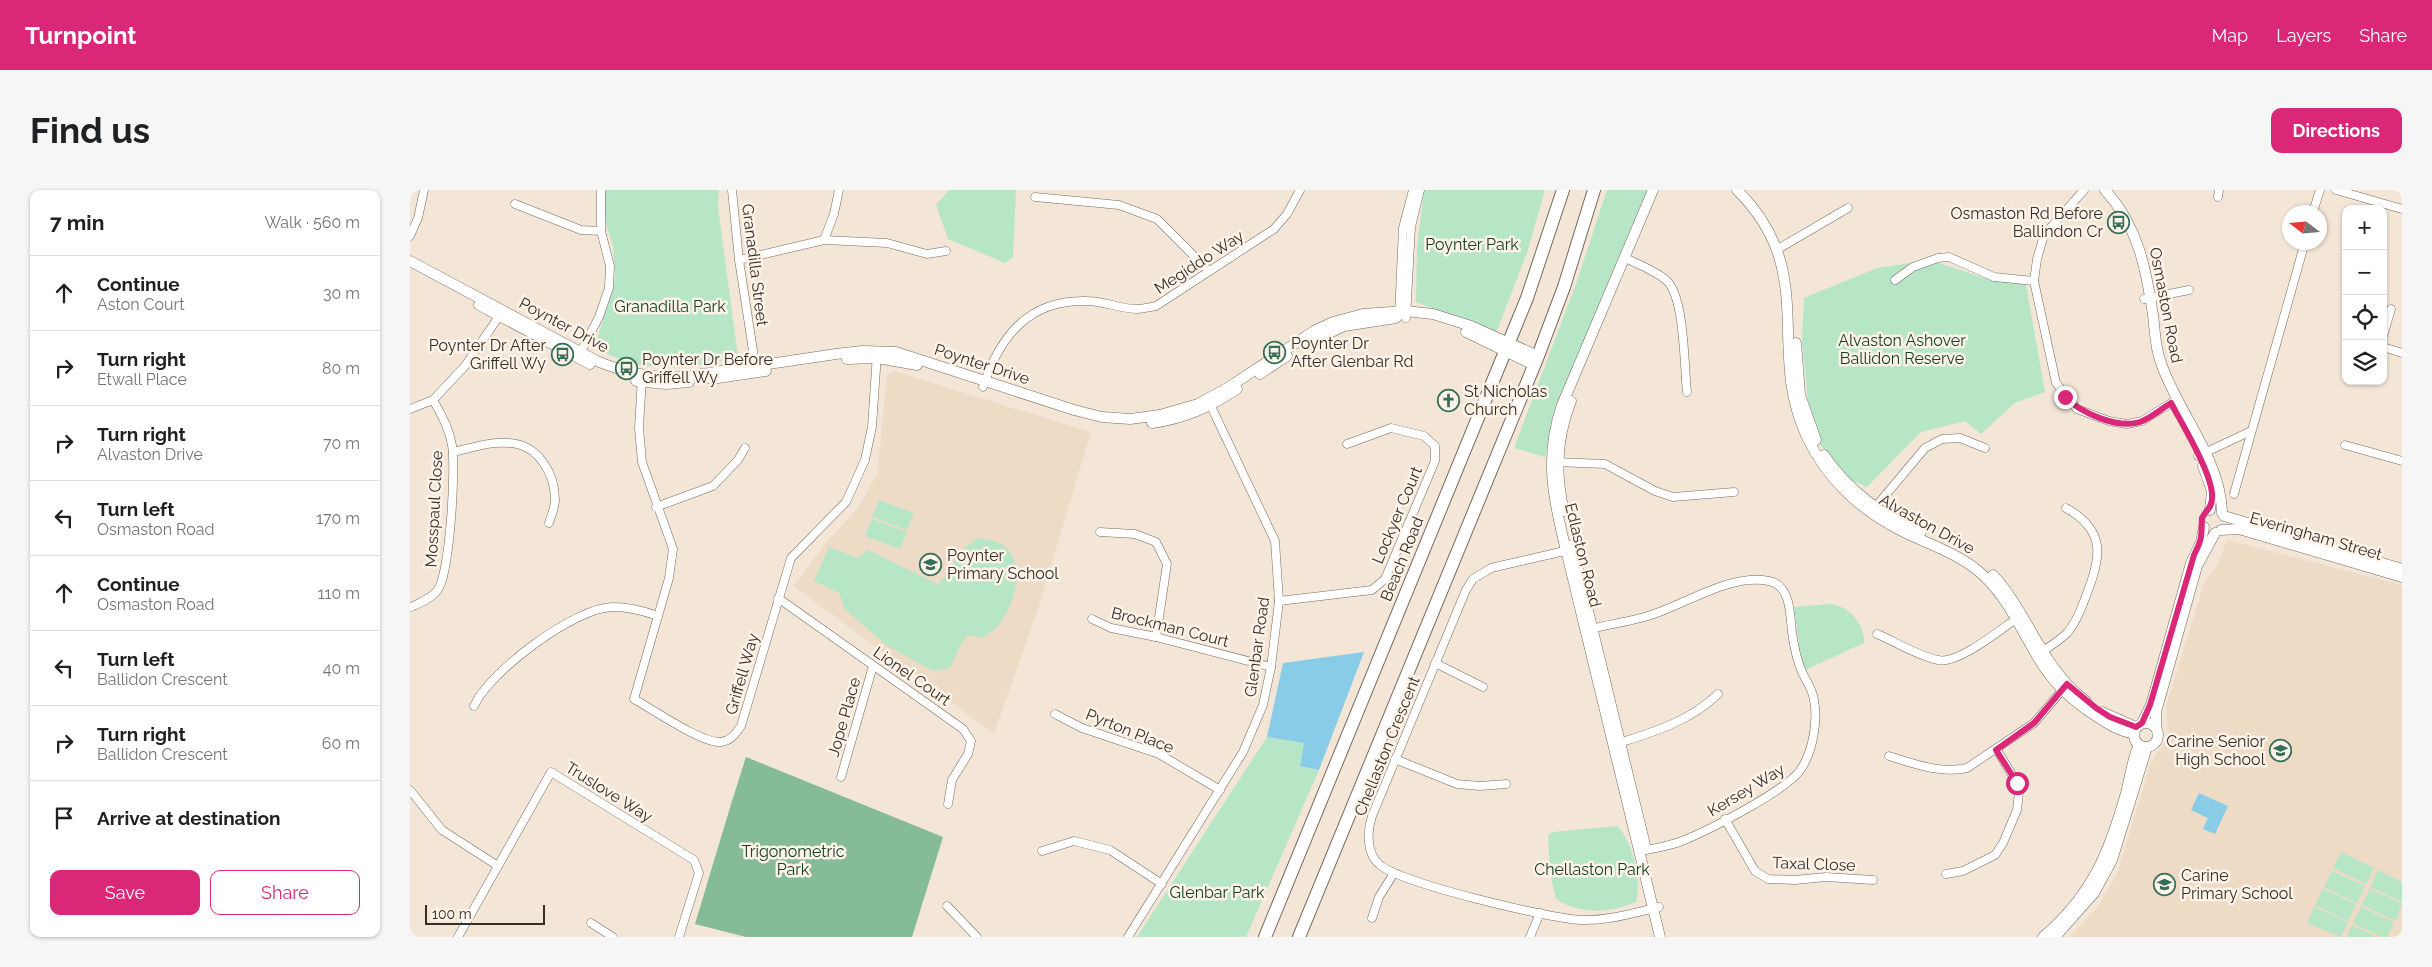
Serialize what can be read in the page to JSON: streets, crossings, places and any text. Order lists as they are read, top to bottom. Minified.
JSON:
{"streets":{"main road":["Beach Road"],"street":["Megiddo Way","Granadilla Street","Osmaston Road","Poynter Drive","Mosspaul Close","Lockyer Court","Alvaston Drive","Everingham Street","Edlaston Road","Brockman Court","Glenbar Road","Griffell Way","Lionel Court","Jope Place","Pyrton Place","Chellaston Crescent","Kersey Way","Truslove Way","Taxal Close"]},"crossings":[["Megiddo Way","Poynter Drive"],["Granadilla Street","Poynter Drive"],["Osmaston Road","Everingham Street"],["Poynter Drive","Beach Road"],["Poynter Drive","Glenbar Road"],["Poynter Drive","Griffell Way"],["Lockyer Court","Glenbar Road"],["Edlaston Road","Chellaston Crescent"],["Edlaston Road","Kersey Way"],["Brockman Court","Glenbar Road"],["Glenbar Road","Pyrton Place"],["Griffell Way","Lionel Court"],["Lionel Court","Jope Place"],["Kersey Way","Taxal Close"]],"parks":["Poynter Park","Granadilla Park","Alvaston Ashover Ballidon Reserve","Trigonometric Park","Chellaston Park","Glenbar Park"],"places":{"bus stop":["Osmaston Rd Before Ballindon Cr","Poynter Dr After Glenbar Rd","Poynter Dr After Griffell Wy","Poynter Dr Before Griffell Wy"],"church":["St Nicholas Church"],"school or university":["Poynter Primary School","Carine Senior High School","Carine Primary School"]},"scale_bar":"100 m","north":"left","page":{"header":"Turnpoint","nav":["Map","Layers","Share"],"buttons":["Directions",["Save","Share"]],"title":"Find us","heading":["7 min","Walk · 560 m"],"map_buttons":["+","−"],"list":[["Continue","Aston Court","30 m"],["Turn right","Etwall Place","80 m"],["Turn right","Alvaston Drive","70 m"],["Turn left","Osmaston Road","170 m"],["Continue","Osmaston Road","110 m"],["Turn left","Ballidon Crescent","40 m"],["Turn right","Ballidon Crescent","60 m"],"Arrive at destination"],"scale":"100 m"}}
